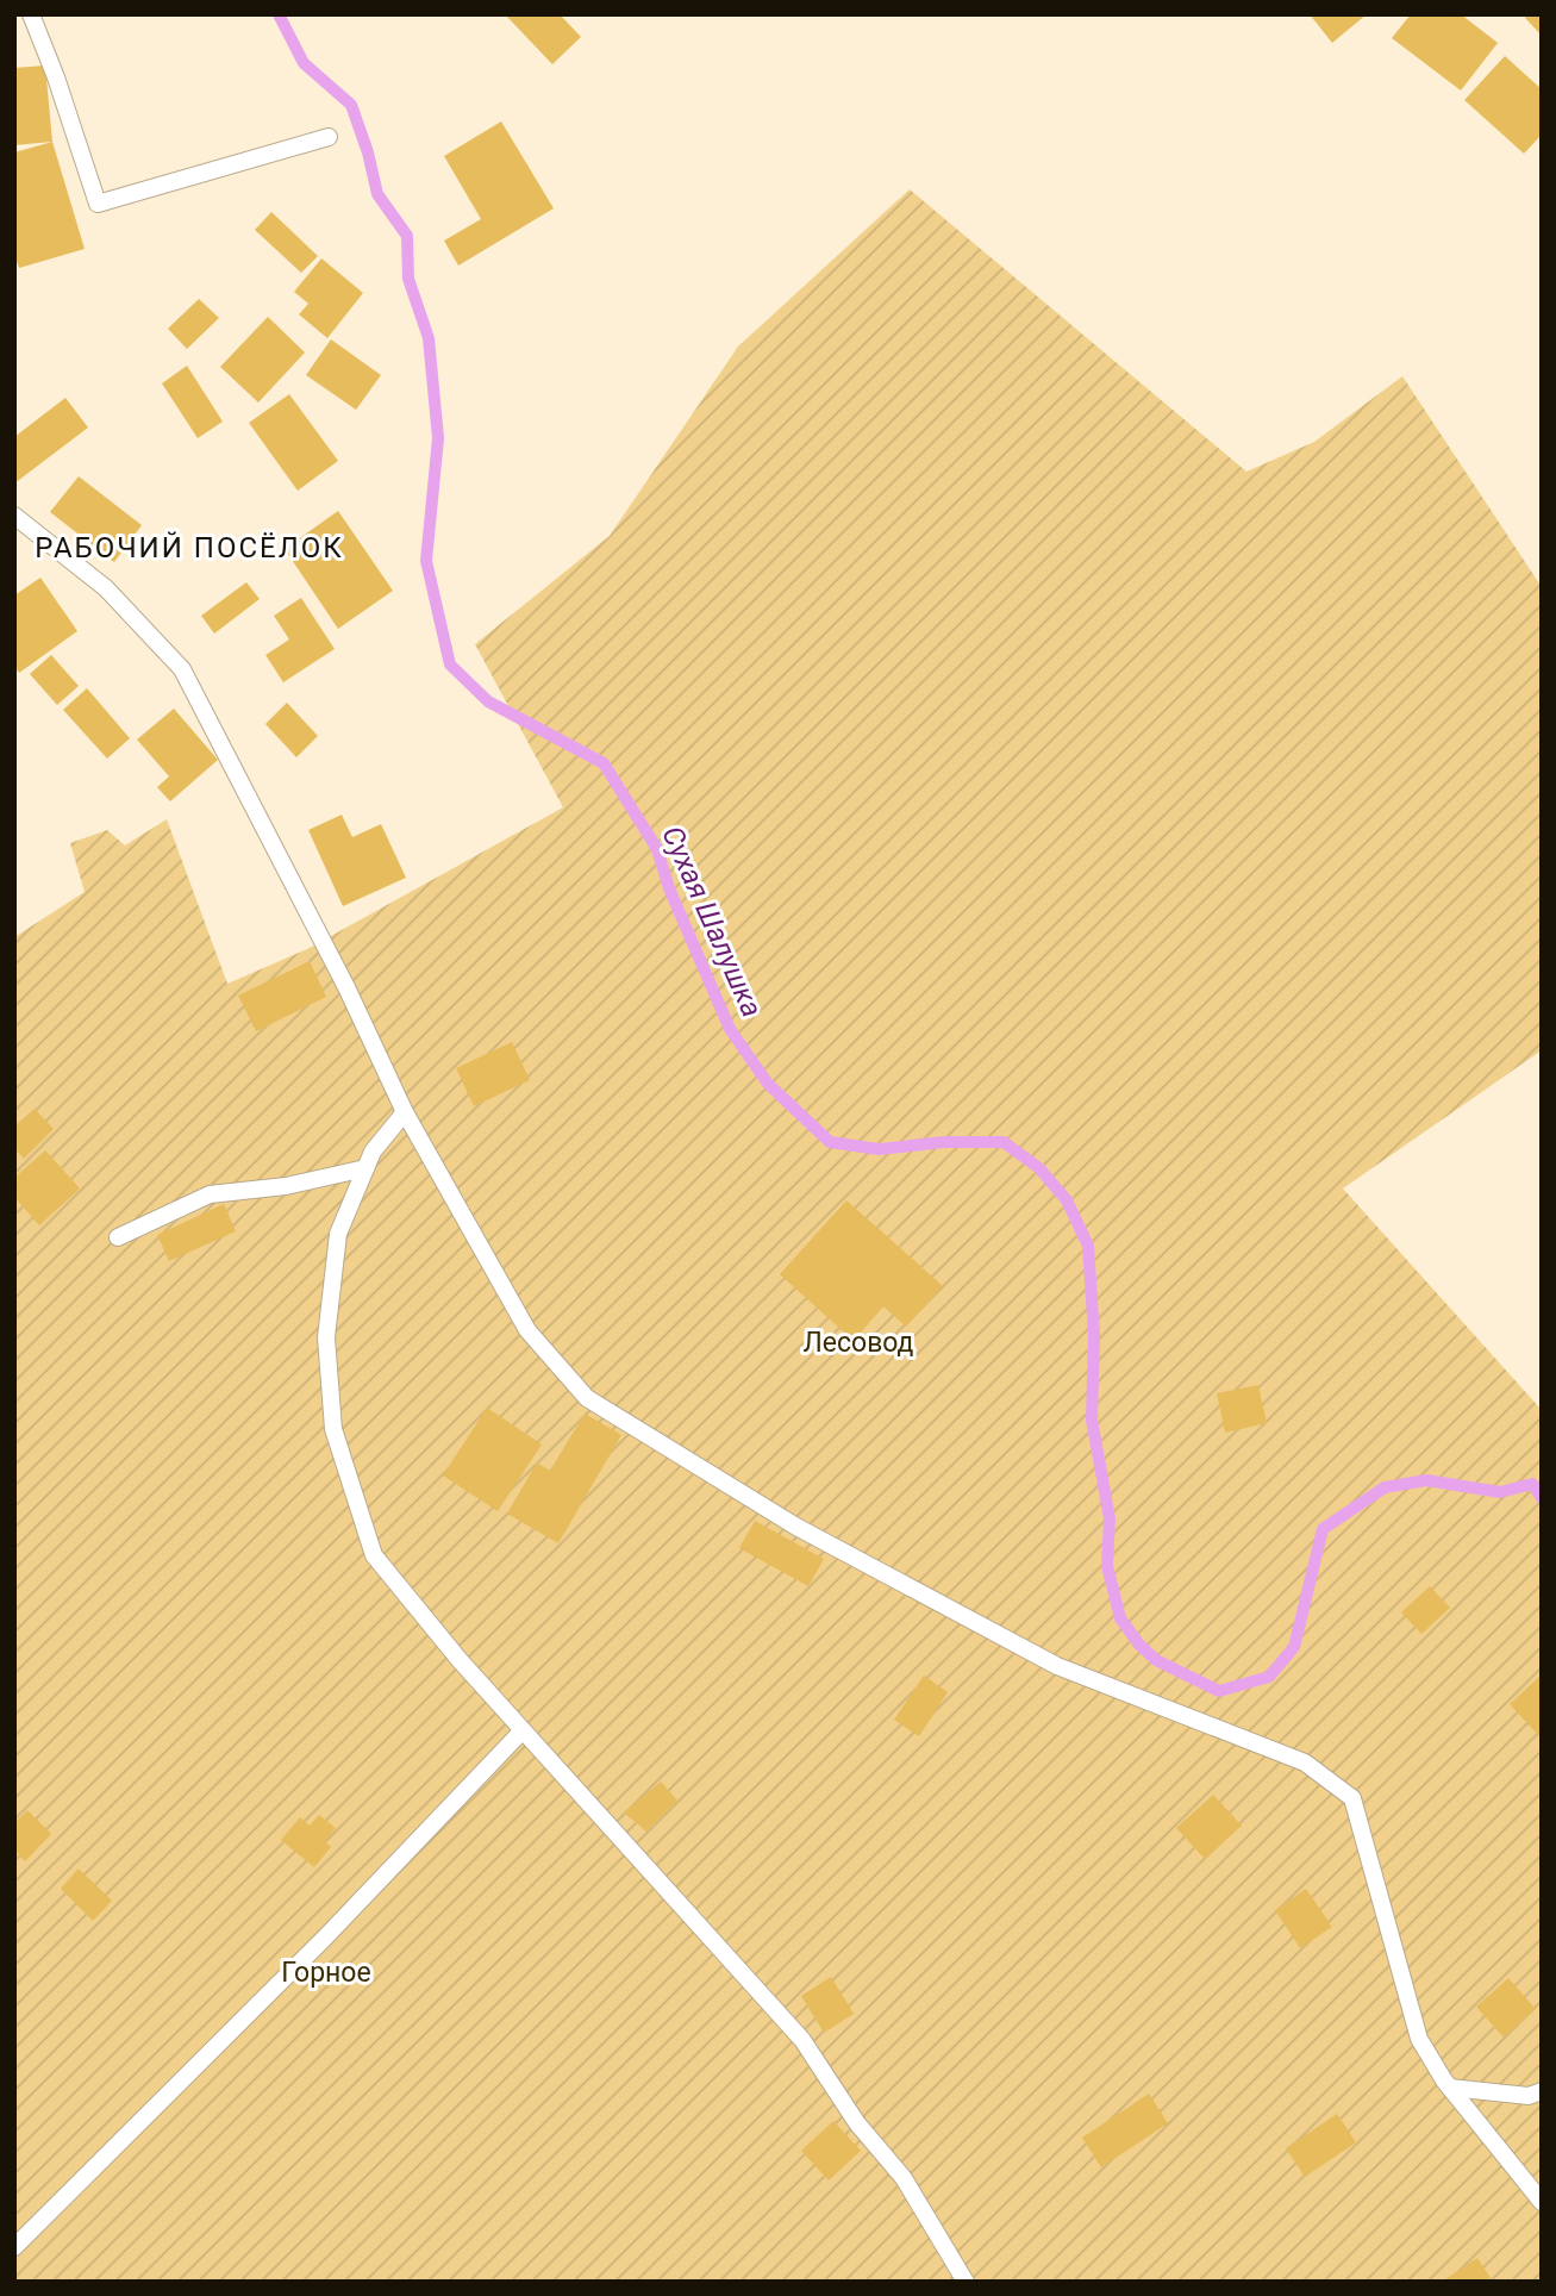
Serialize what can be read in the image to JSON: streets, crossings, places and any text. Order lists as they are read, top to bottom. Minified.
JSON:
{"districts":["РАБОЧИЙ ПОСЁЛОК"],"water":["Сухая Шалушка"],"parks":["Лесовод","Горное"]}
